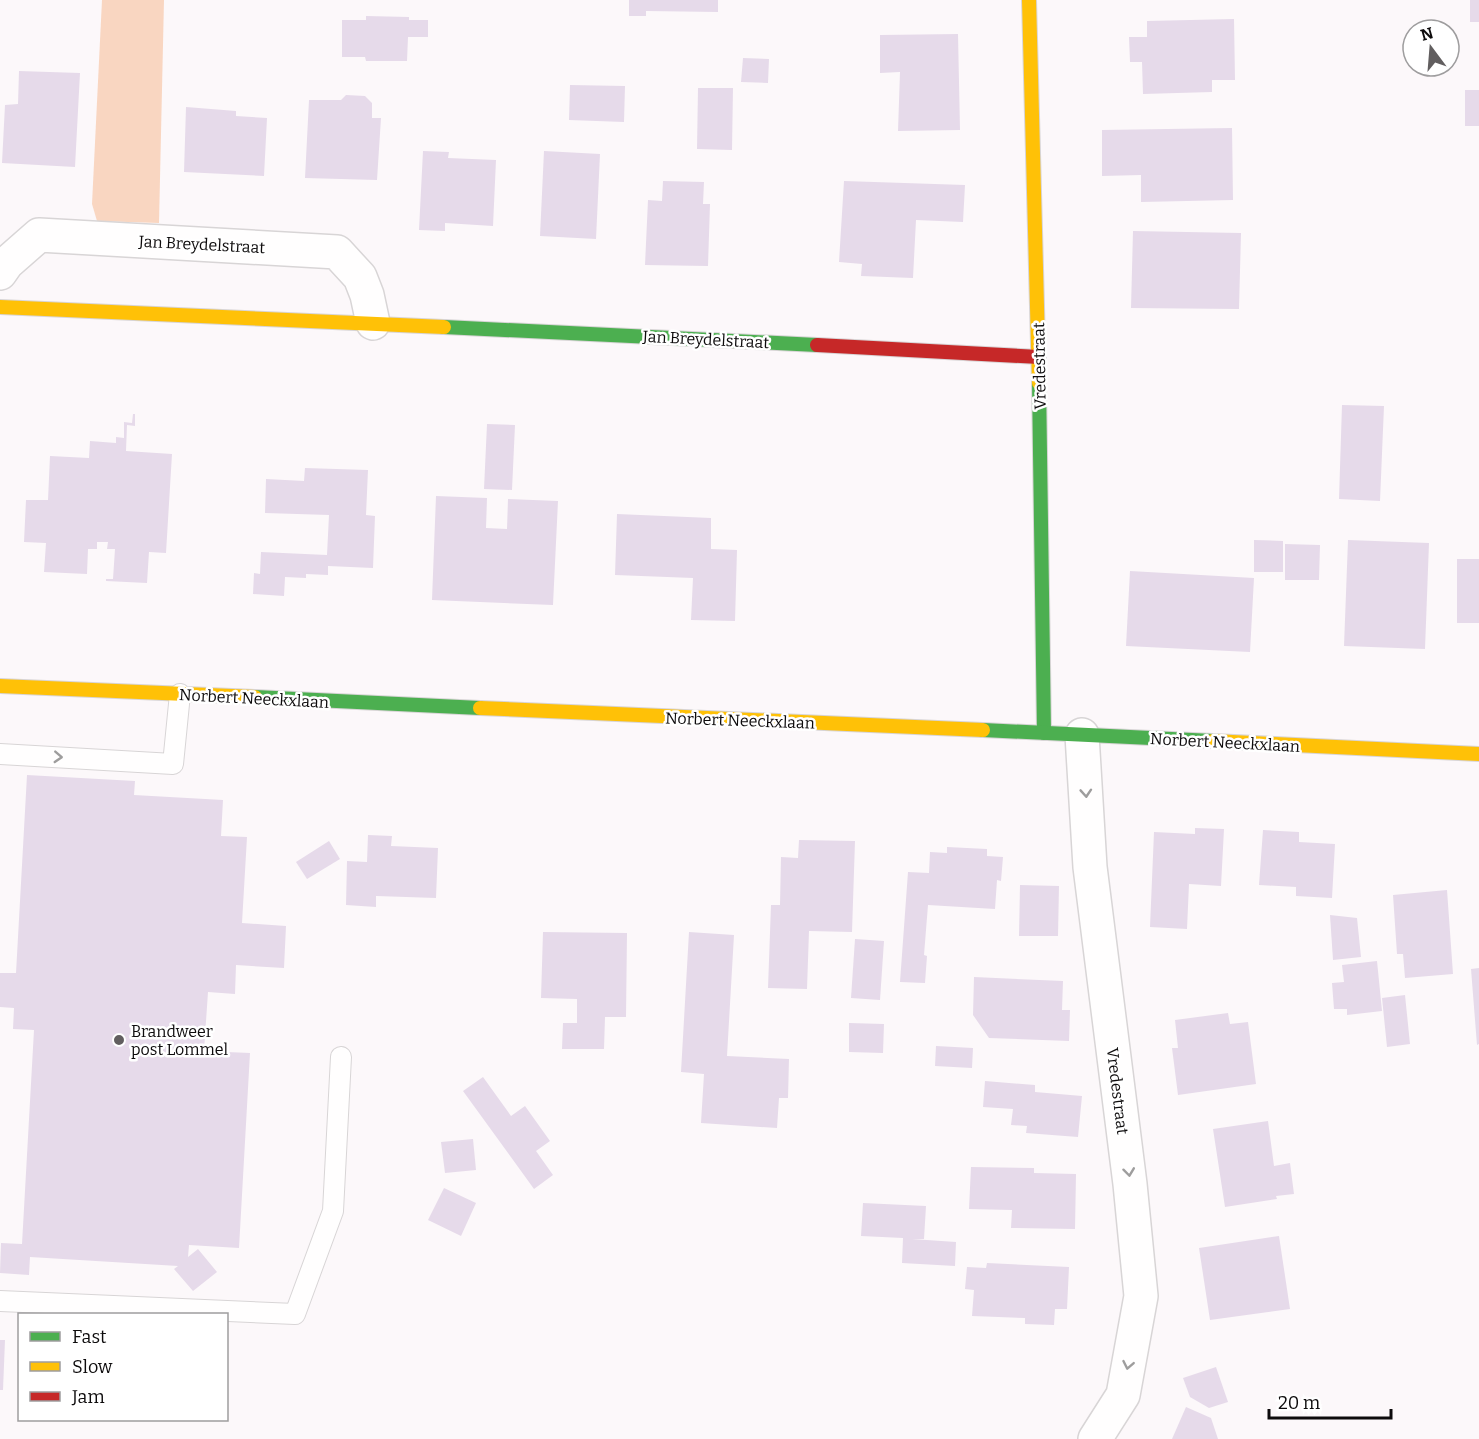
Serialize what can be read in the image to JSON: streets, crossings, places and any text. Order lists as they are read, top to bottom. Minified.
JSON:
{"streets":{"street":["Jan Breydelstraat","Vredestraat","Norbert Neeckxlaan"]},"crossings":[["Jan Breydelstraat","Vredestraat"],["Vredestraat","Norbert Neeckxlaan"]],"one_way":["Vredestraat"],"places":["Brandweer post Lommel"],"legend":["Fast","Slow","Jam"],"scale_bar":"20 m","north":"top"}
